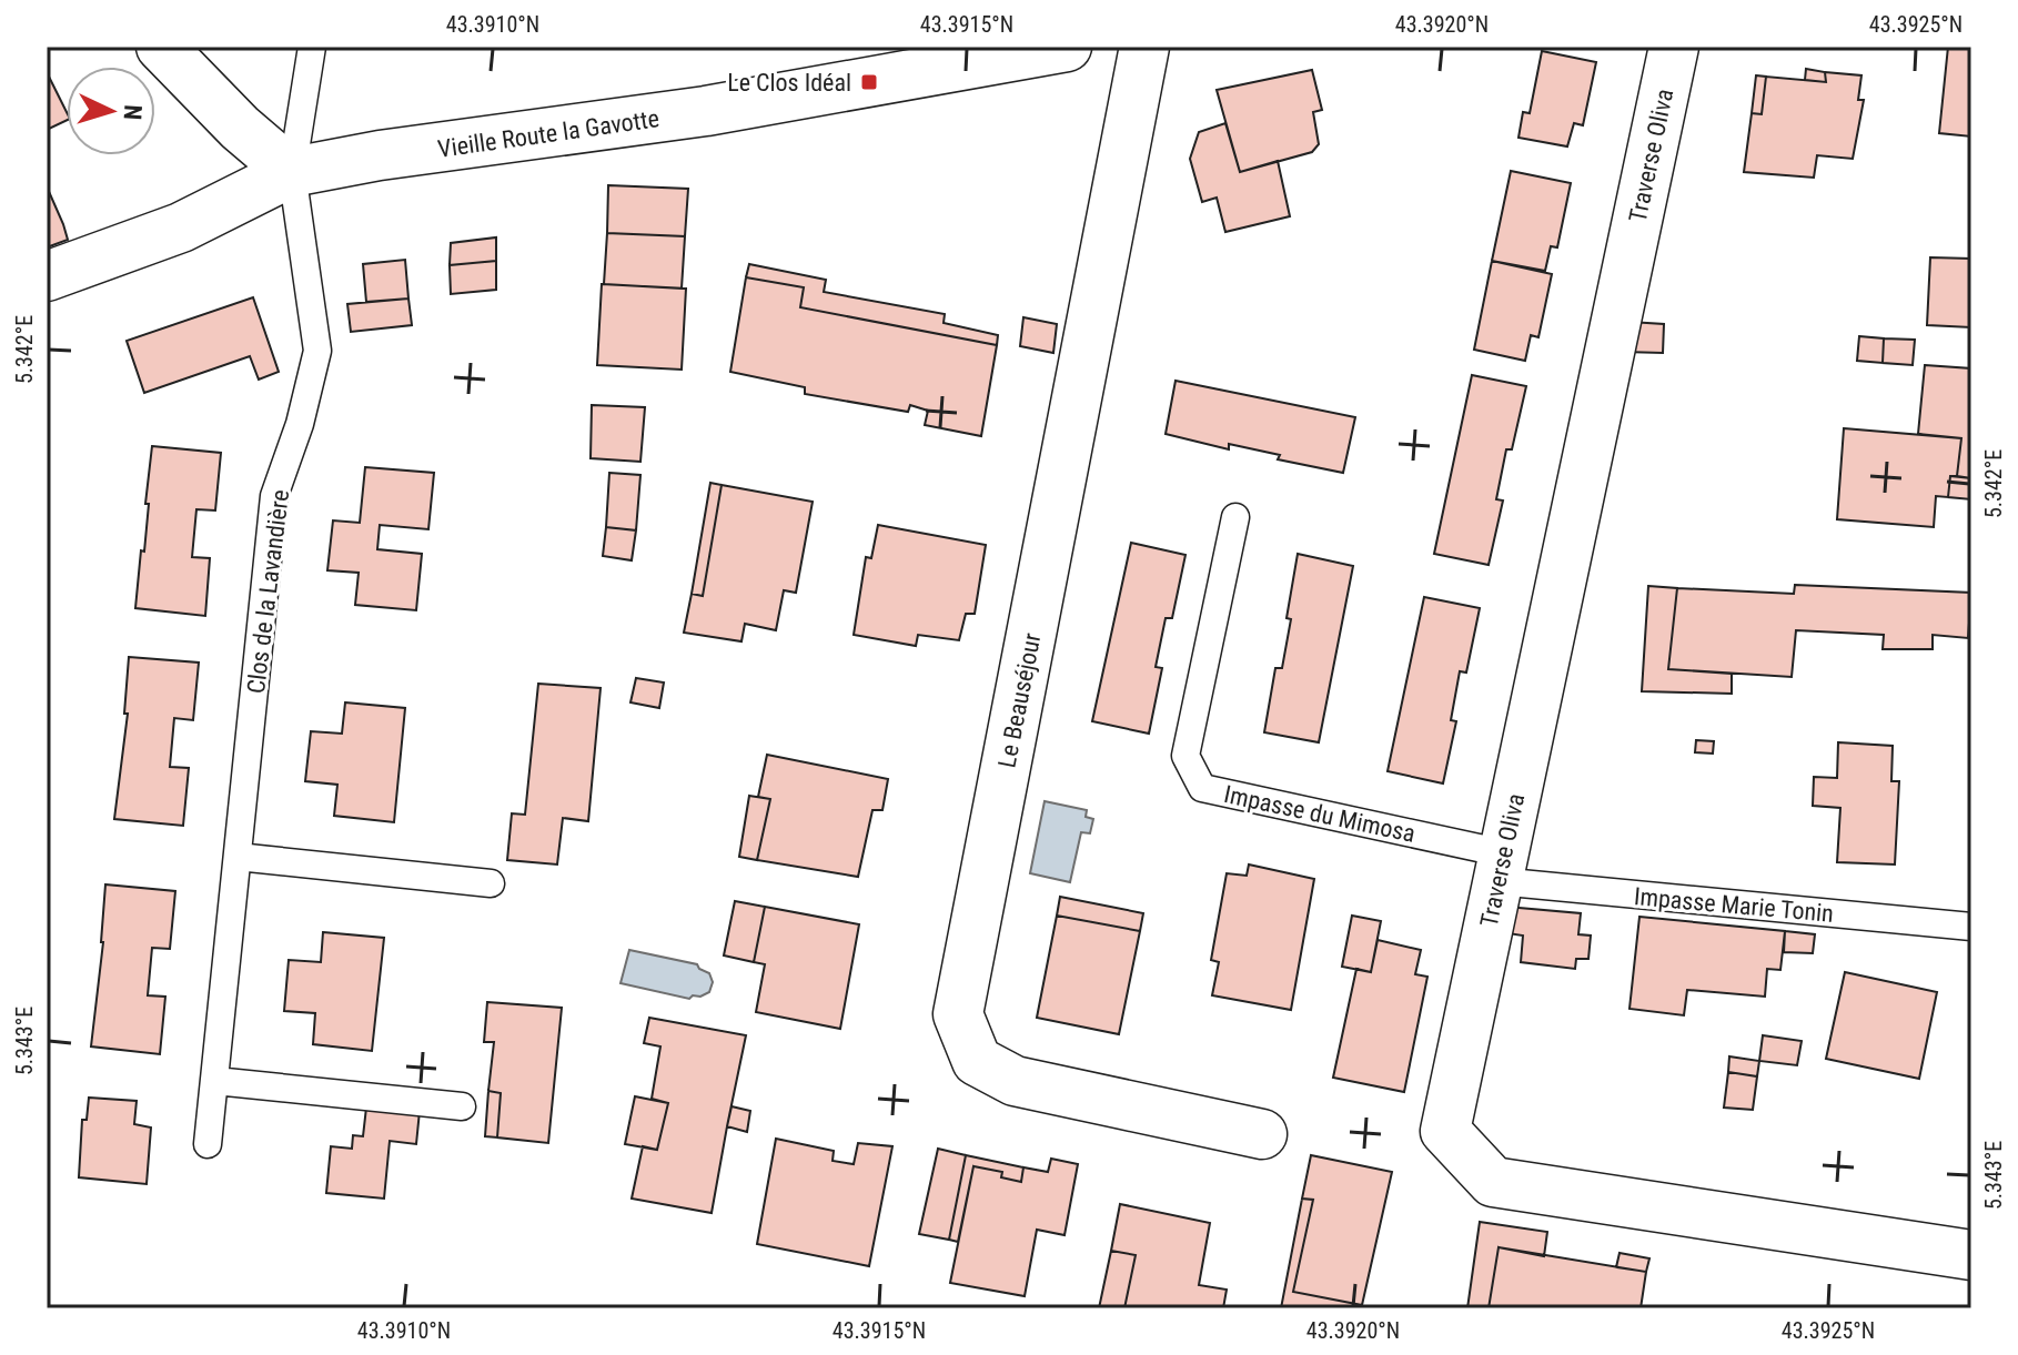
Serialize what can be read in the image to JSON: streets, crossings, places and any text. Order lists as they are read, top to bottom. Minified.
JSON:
{"streets":{"street":["Vieille Route la Gavotte","Traverse Oliva","Le Beauséjour"],"lane":["Clos de la Lavandière","Impasse du Mimosa","Impasse Marie Tonin"]},"crossings":[["Vieille Route la Gavotte","Clos de la Lavandière"],["Traverse Oliva","Impasse du Mimosa"],["Traverse Oliva","Impasse Marie Tonin"],["Impasse du Mimosa","Impasse Marie Tonin"]],"places":{"transit":["Le Clos Idéal"]},"north":"right","coordinates":["43.3910°N","43.3915°N","43.3920°N","43.3925°N","5.342°E","5.343°E"]}
